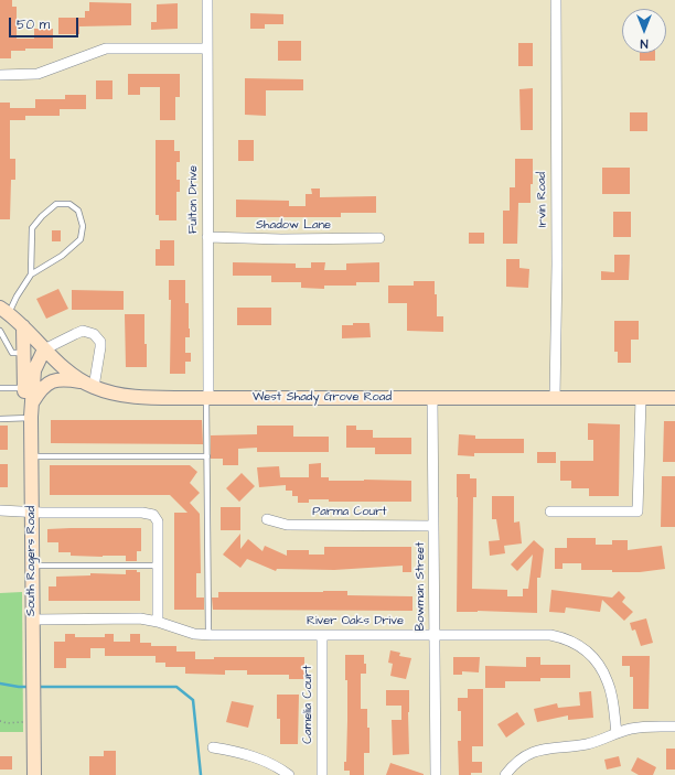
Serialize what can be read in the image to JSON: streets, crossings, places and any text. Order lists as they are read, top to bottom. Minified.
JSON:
{"streets":{"main road":["West Shady Grove Road","South Rogers Road"],"street":["Fulton Drive","Irvin Road","Shadow Lane","Parma Court","Bowman Street","River Oaks Drive","Camelia Court"]},"crossings":[["Fulton Drive","Shadow Lane"],["Fulton Drive","West Shady Grove Road"],["Irvin Road","West Shady Grove Road"],["West Shady Grove Road","South Rogers Road"],["West Shady Grove Road","Bowman Street"],["Parma Court","Bowman Street"],["South Rogers Road","River Oaks Drive"],["Bowman Street","River Oaks Drive"],["River Oaks Drive","Camelia Court"]],"scale_bar":"50 m","north":"bottom"}
